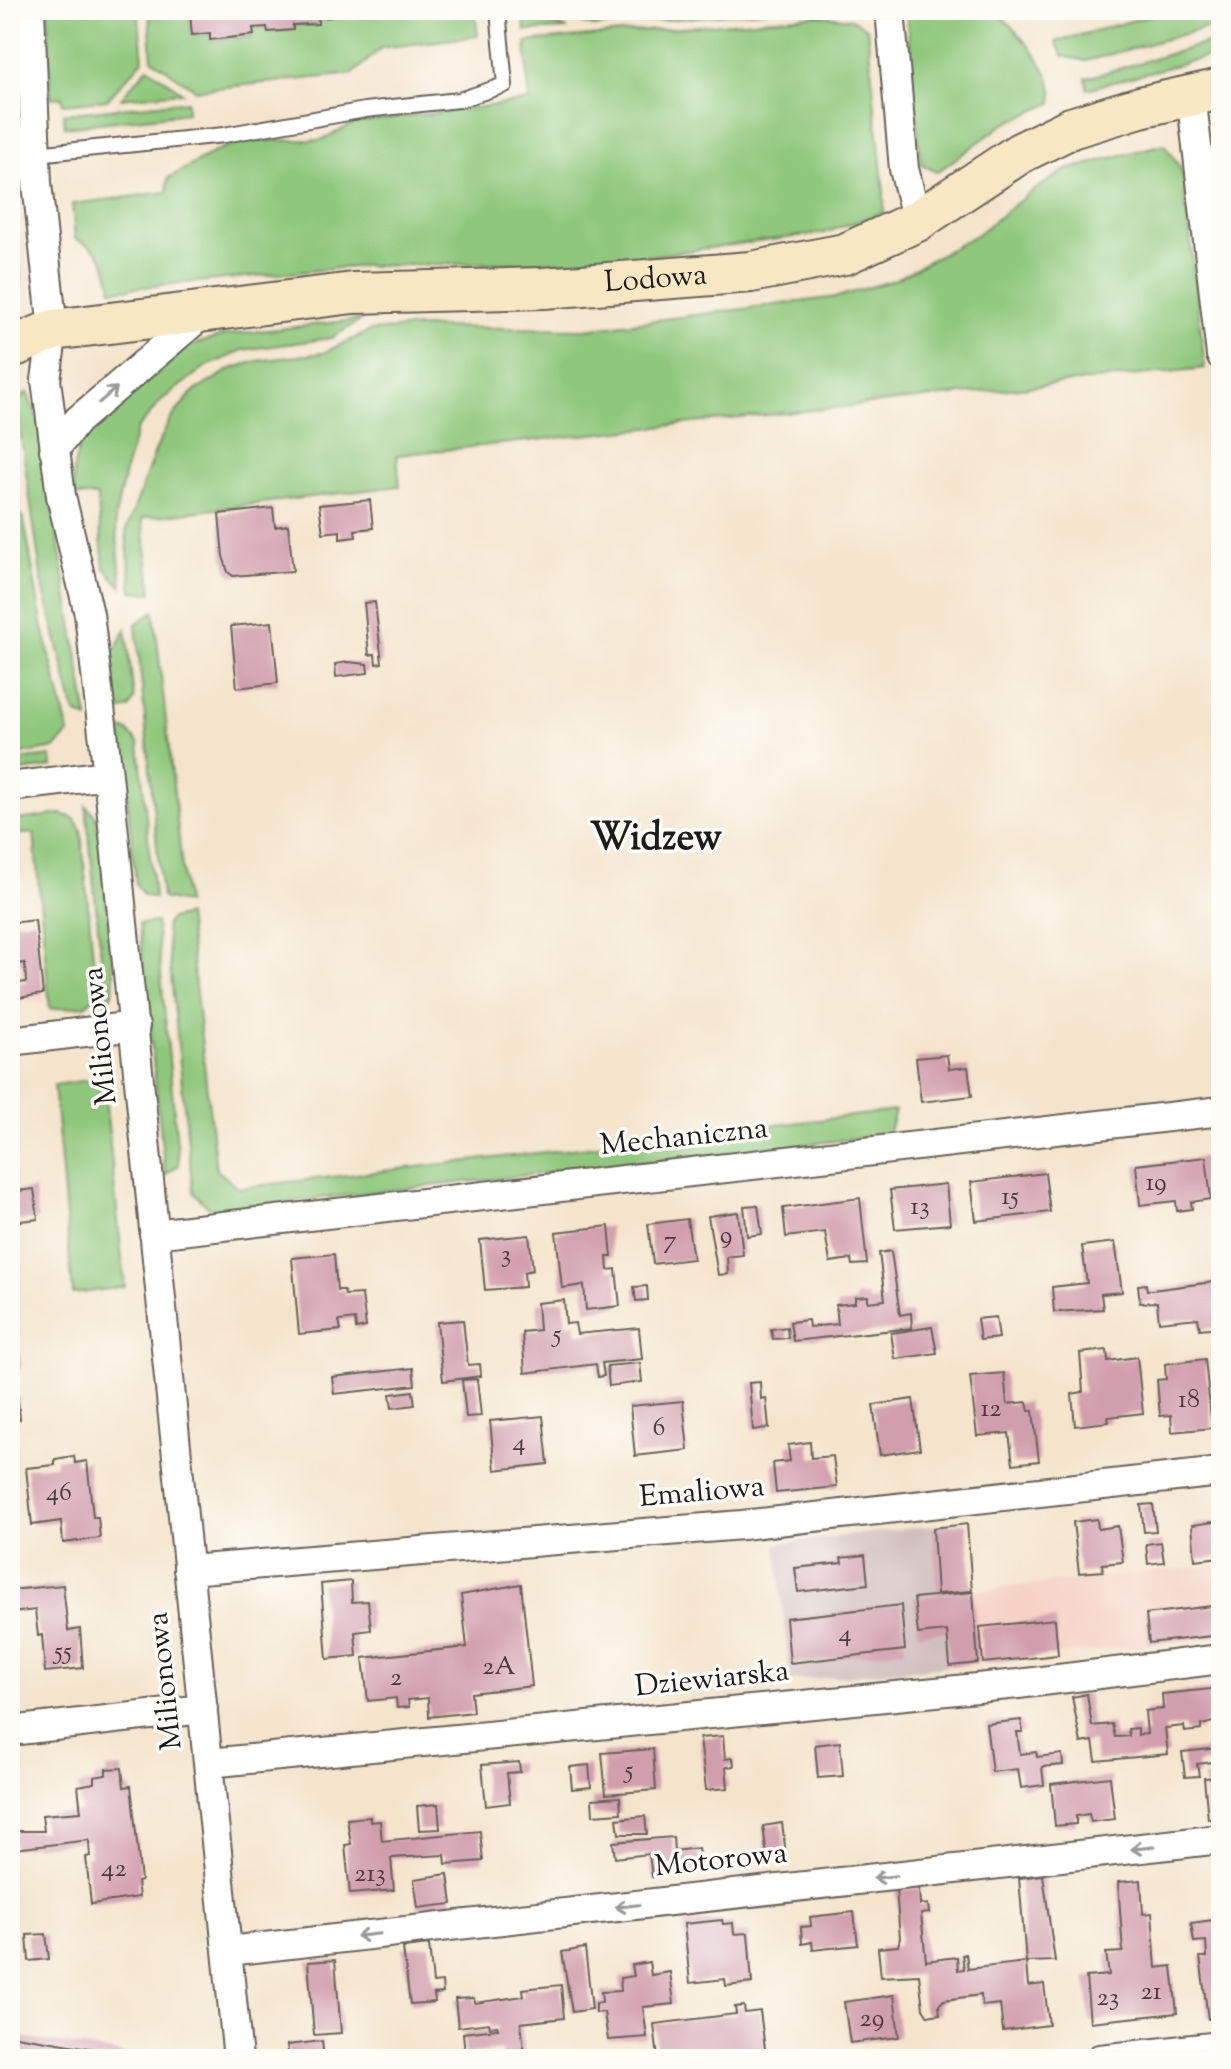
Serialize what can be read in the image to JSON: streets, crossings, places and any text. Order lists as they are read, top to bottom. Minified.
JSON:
{"streets":{"street":["Lodowa","Milionowa","Mechaniczna","Emaliowa","Dziewiarska","Motorowa"]},"crossings":[["Lodowa","Milionowa"],["Milionowa","Mechaniczna"],["Milionowa","Emaliowa"],["Milionowa","Dziewiarska"],["Milionowa","Motorowa"]],"one_way":["Motorowa"],"districts":["Widzew"],"house_numbers":["19","15","13","9","7","3","5","18","12","6","4","46","4","55","2A","2","5","42","213","21","23","29"]}
